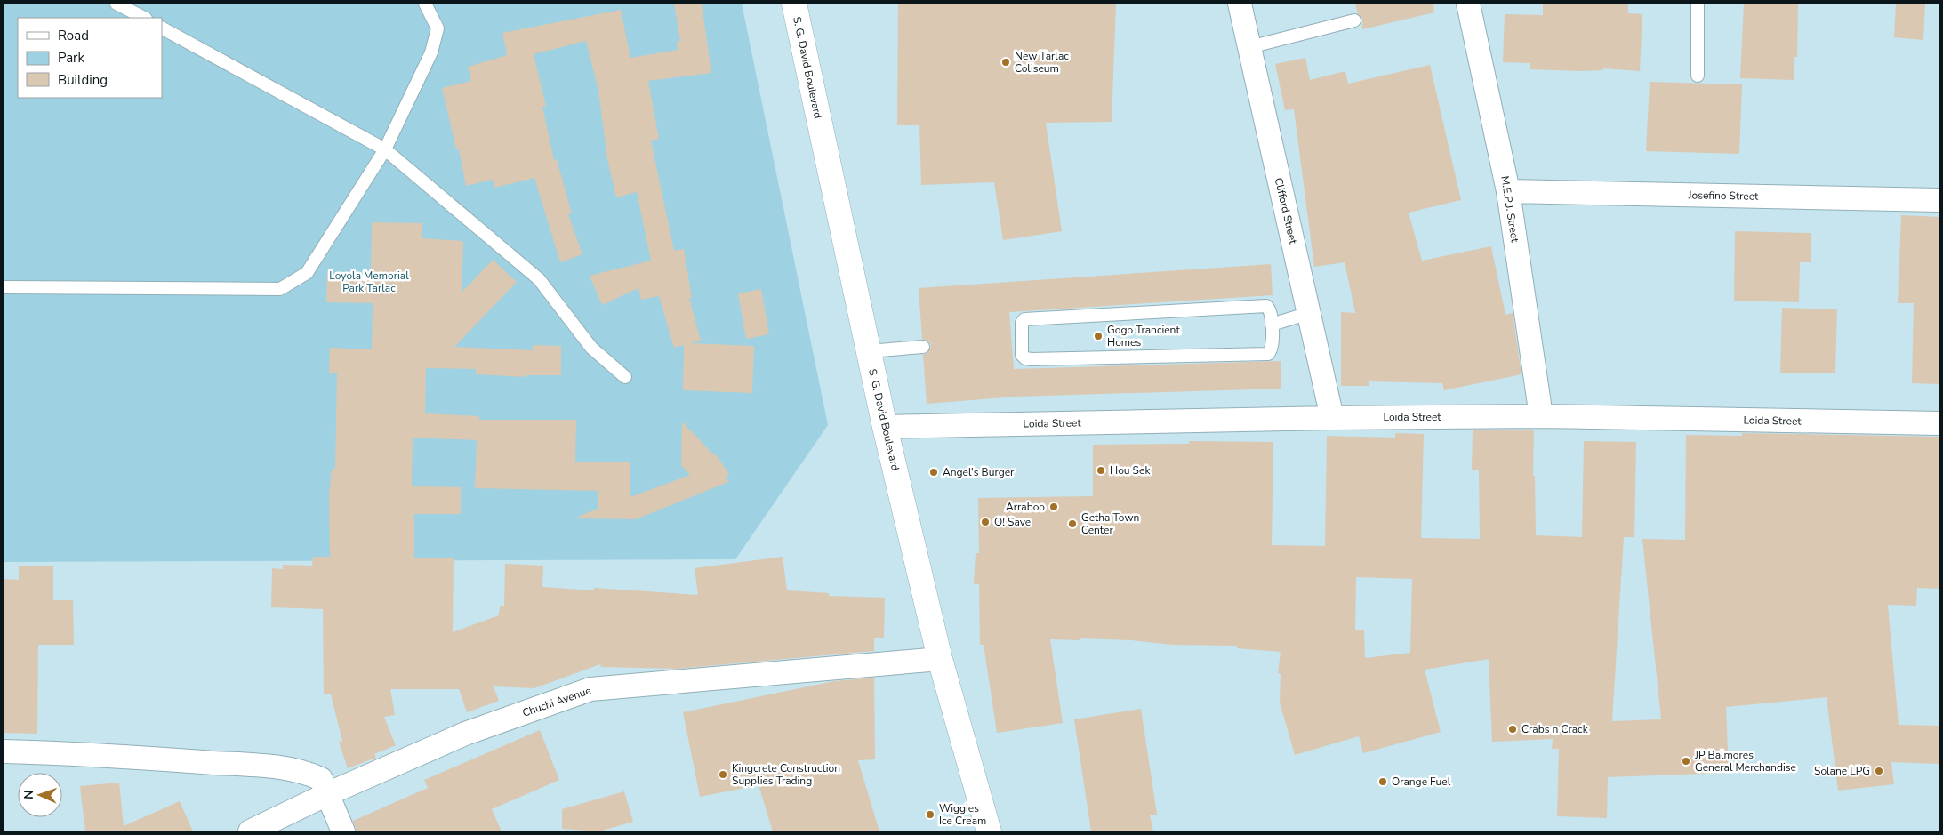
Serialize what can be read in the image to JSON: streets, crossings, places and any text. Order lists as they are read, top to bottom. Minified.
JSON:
{"streets":{"street":["S. G. David Boulevard","Josefino Street","M.E.P.J. Street","Clifford Street","Loida Street","Chuchi Avenue"]},"crossings":[["S. G. David Boulevard","Loida Street"],["S. G. David Boulevard","Chuchi Avenue"],["Josefino Street","M.E.P.J. Street"],["M.E.P.J. Street","Loida Street"],["Clifford Street","Loida Street"]],"parks":["Loyola Memorial Park Tarlac"],"places":["New Tarlac Coliseum","Gogo Trancient Homes","Hou Sek","Angel's Burger","Arraboo","O! Save","Getha Town Center","Crabs n Crack","JP Balmores General Merchandise","Solane LPG","Kingcrete Construction Supplies Trading","Orange Fuel","Wiggies Ice Cream"],"legend":["Road","Park","Building"],"north":"left"}
